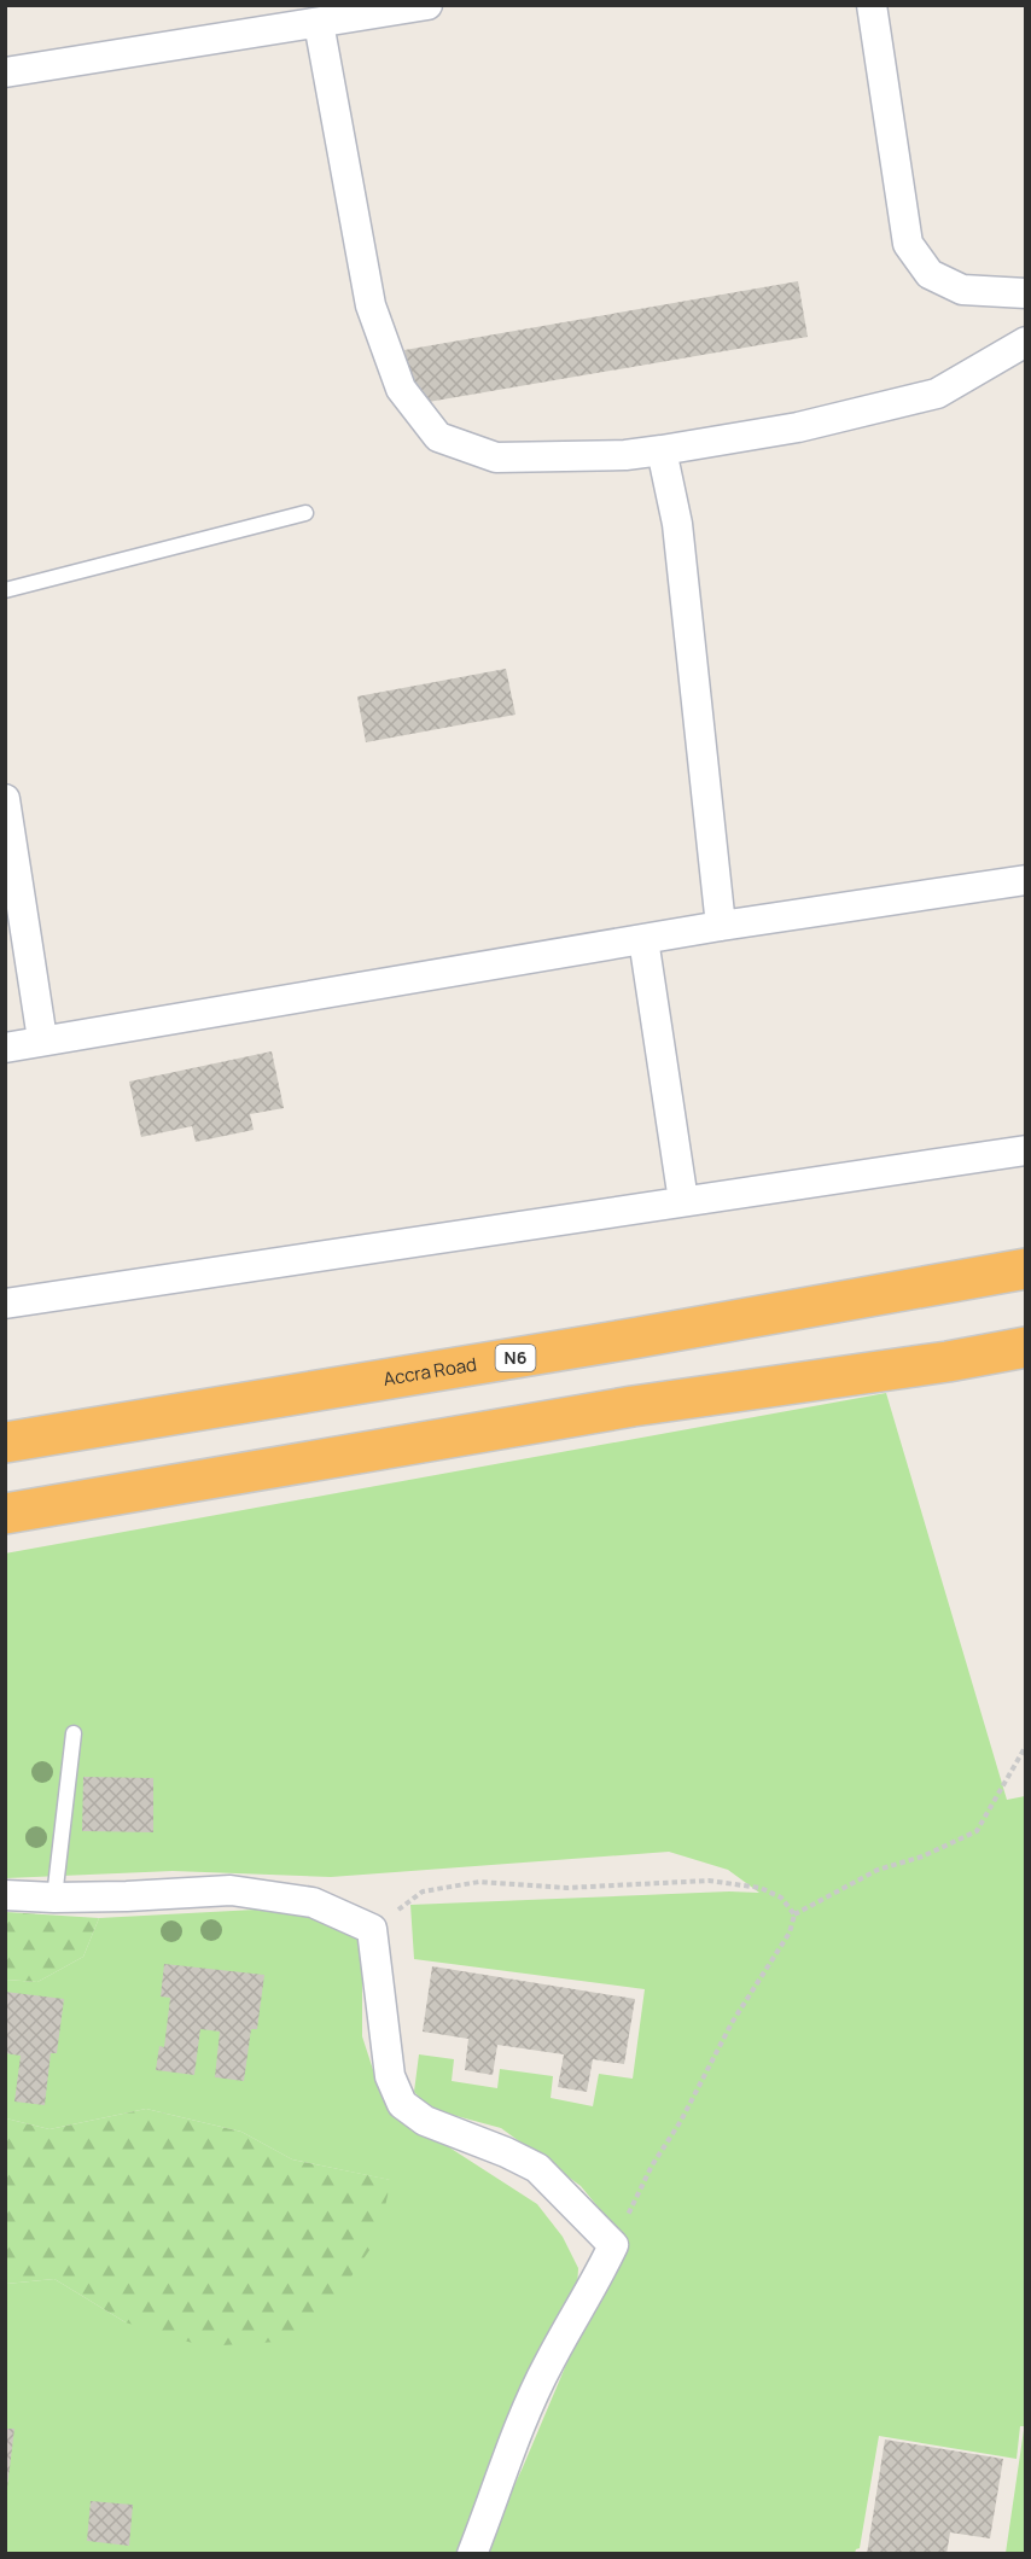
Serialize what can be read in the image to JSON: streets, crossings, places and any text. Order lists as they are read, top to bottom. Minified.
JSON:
{"streets":{"highway":["N6","Accra Road"]}}
